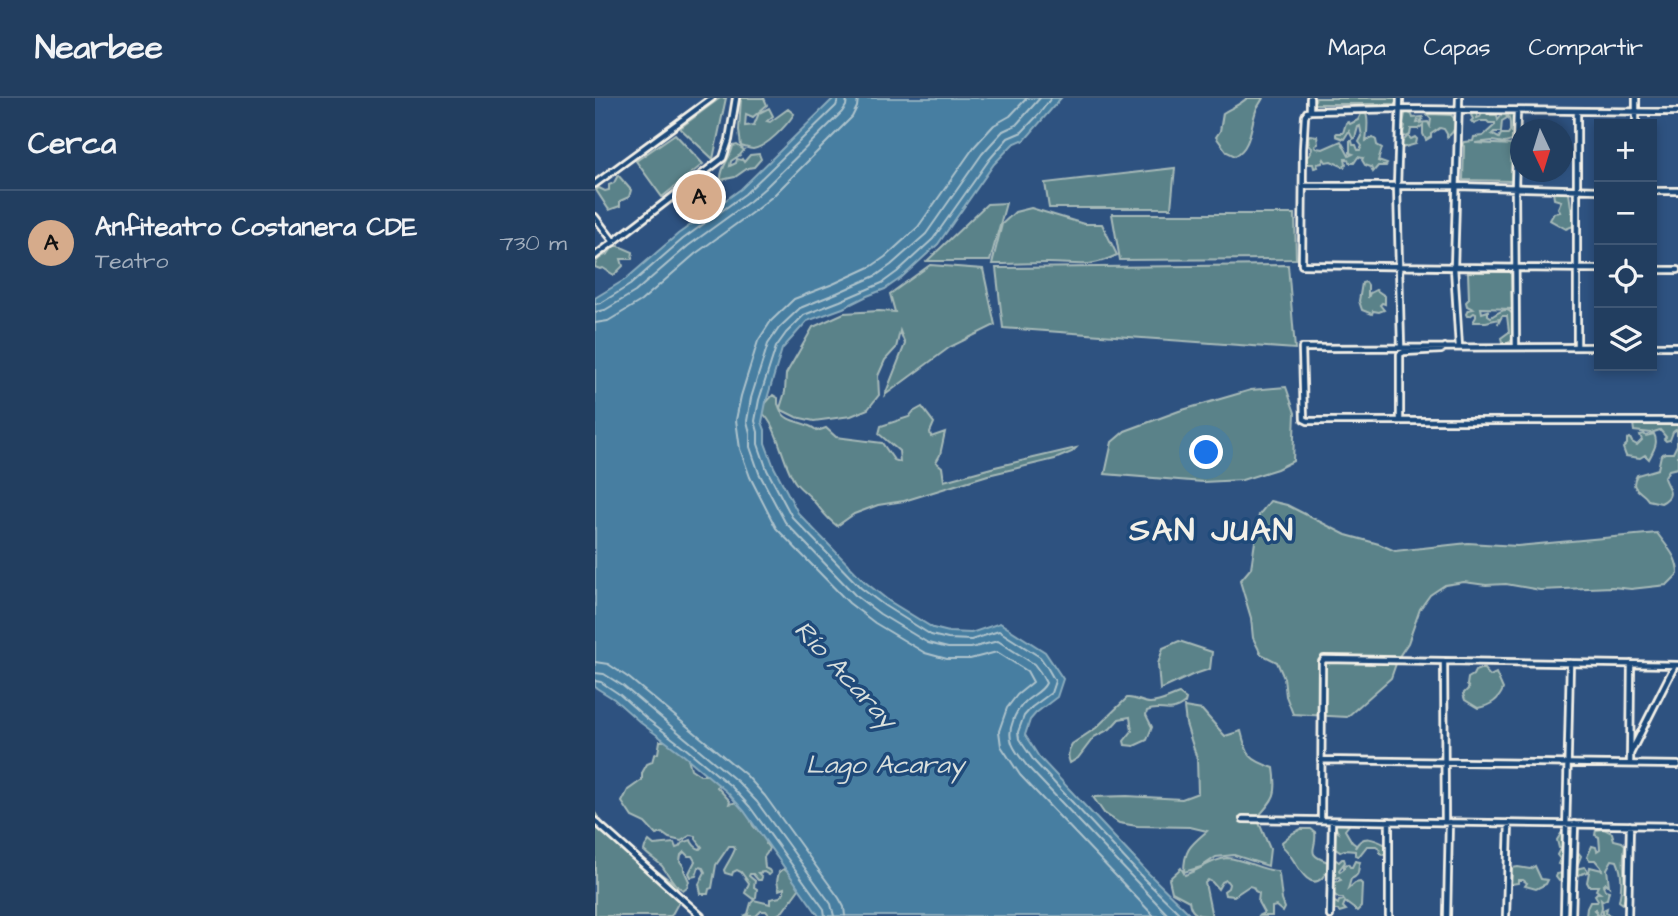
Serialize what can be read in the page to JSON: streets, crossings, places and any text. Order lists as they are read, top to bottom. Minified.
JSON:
{"districts":["SAN JUAN"],"water":["Río Acaray","Lago Acaray"],"north":"bottom","page":{"header":"Nearbee","nav":["Mapa","Capas","Compartir"],"heading":"Cerca","map_buttons":["+","−"],"pins":"A","list":[{"mark":"A","name":"Anfiteatro Costanera CDE","note":"Teatro","value":"730 m"}]}}
